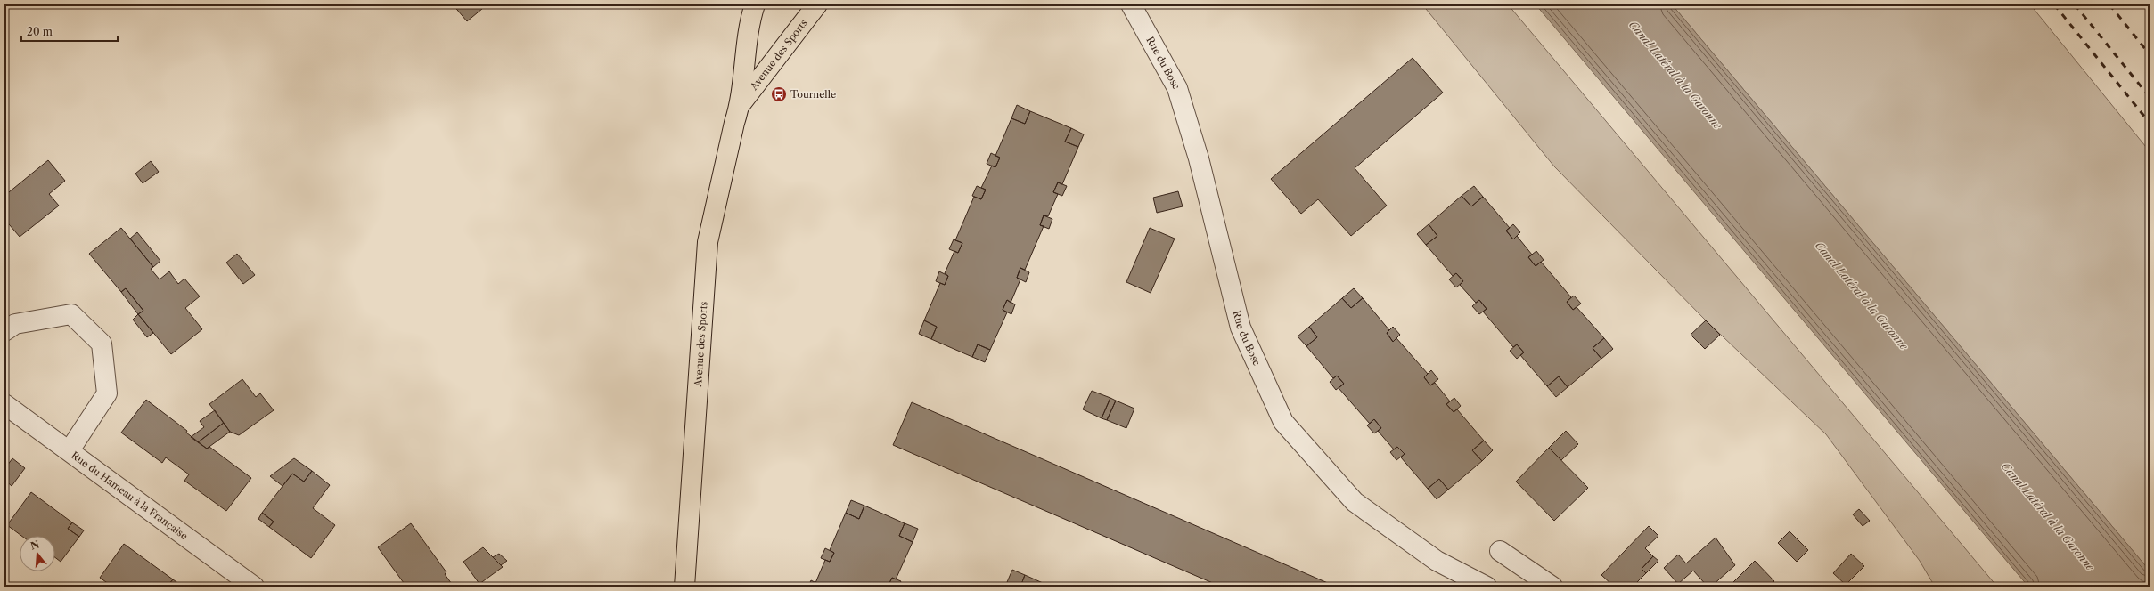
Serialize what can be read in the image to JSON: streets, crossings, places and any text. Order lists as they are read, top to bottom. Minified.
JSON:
{"streets":{"main road":["Avenue des Sports"],"street":["Rue du Bosc","Rue du Hameau à la Française"]},"water":["Canal Latéral à la Garonne"],"places":{"bus stop":["Tournelle"]},"scale_bar":"20 m","north":"top"}
